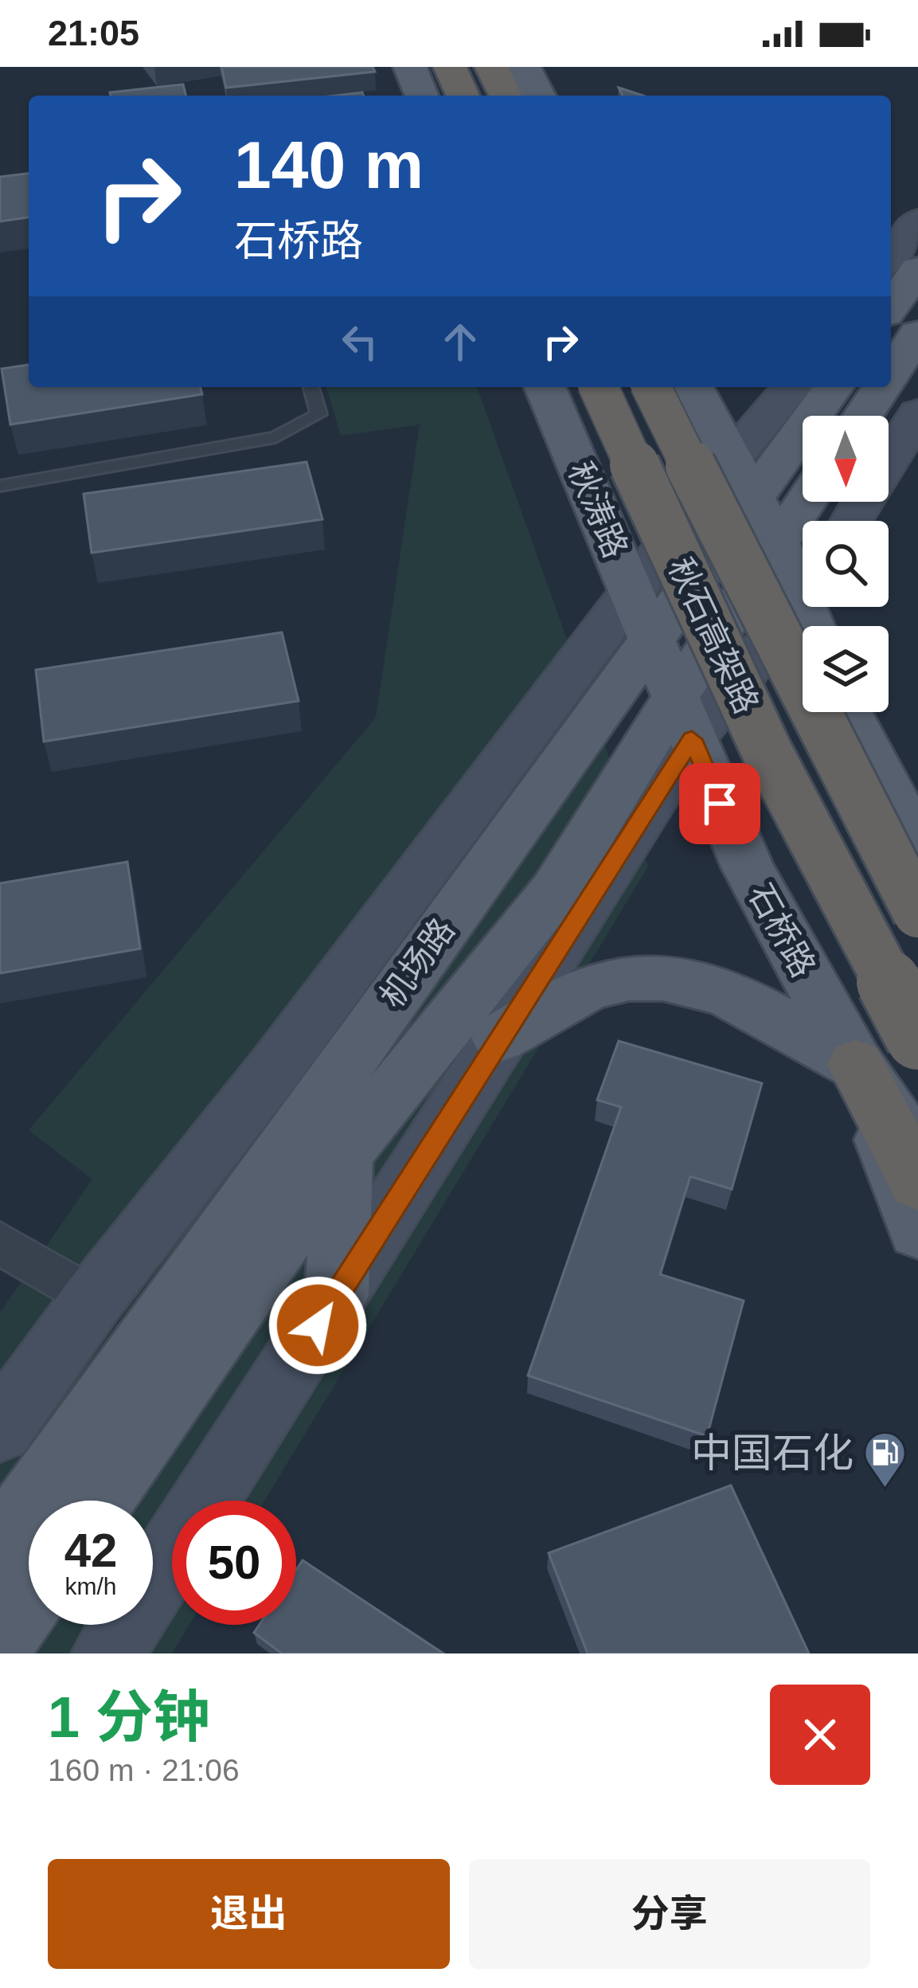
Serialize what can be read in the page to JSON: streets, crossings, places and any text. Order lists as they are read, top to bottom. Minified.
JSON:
{"streets":{"highway":["秋石高架路"],"main road":["秋涛路","石桥路","机场路"]},"crossings":[["秋涛路","石桥路"],["秋涛路","机场路"],["石桥路","机场路"]],"places":{"fuel station":["中国石化"]},"north":"bottom","page":{"status":"21:05","turn":["140 m","石桥路"],"speed":"42 km/h","limit":"50","heading":["1 分钟","160 m · 21:06"],"buttons":["退出","分享"]}}
